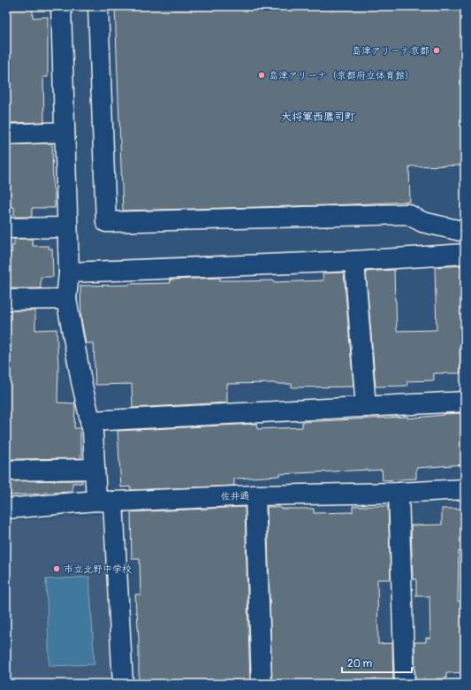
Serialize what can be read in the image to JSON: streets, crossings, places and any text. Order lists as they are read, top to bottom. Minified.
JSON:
{"streets":{"street":["佐井通"]},"districts":["大将軍西鷹司町"],"places":["島津アリーナ京都","島津アリーナ（京都府立体育館）","市立北野中学校"],"scale_bar":"20 m"}
